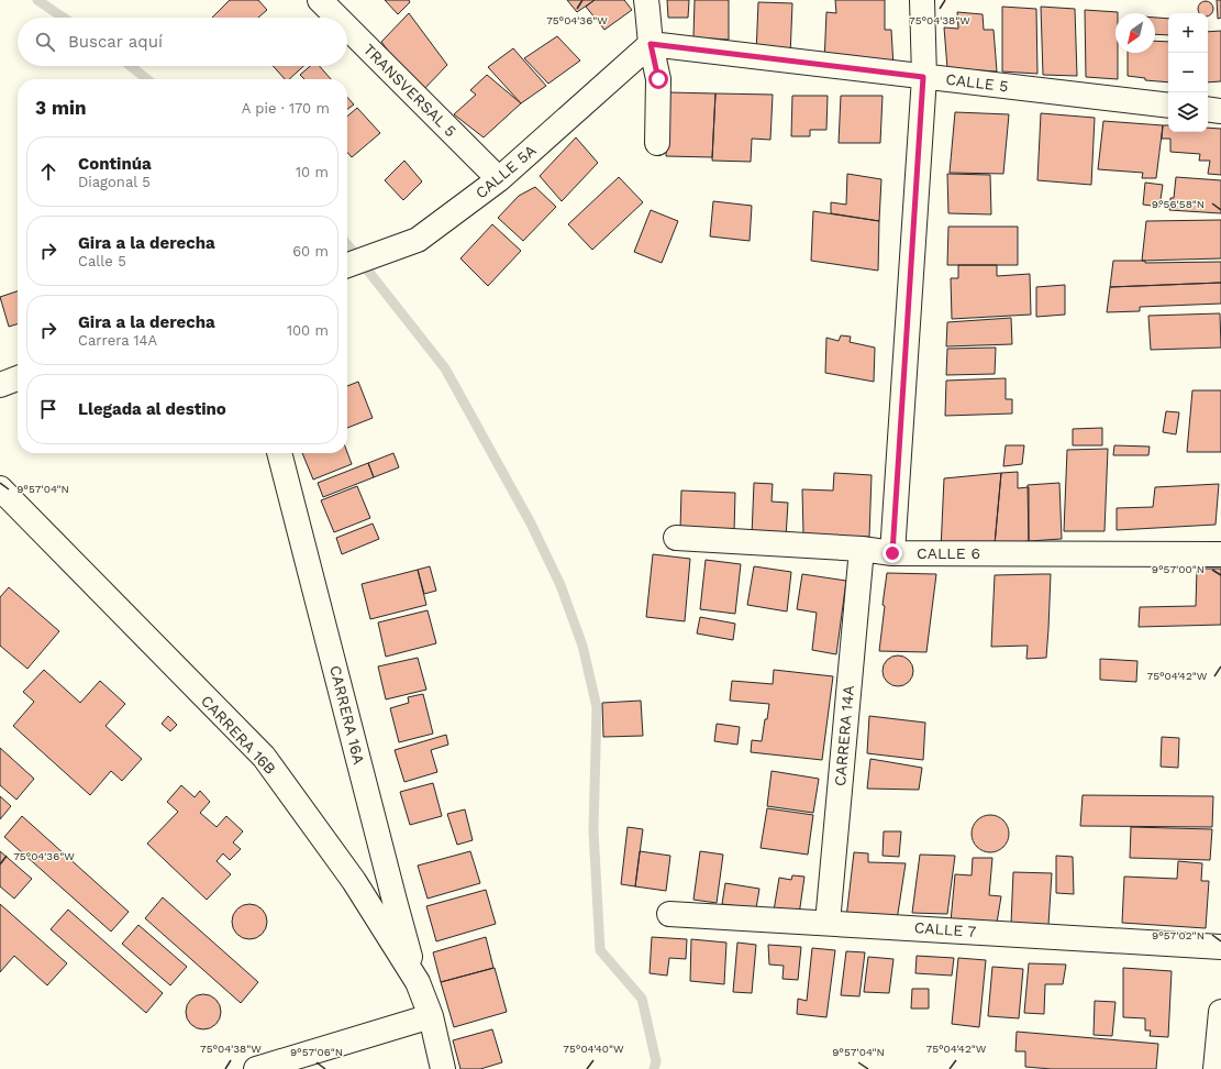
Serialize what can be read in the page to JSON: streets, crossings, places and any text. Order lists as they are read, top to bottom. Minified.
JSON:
{"streets":{"street":["CALLE 5","TRANSVERSAL 5","CALLE 5A","CALLE 6","CARRERA 16A","CARRERA 16B","CARRERA 14A","CALLE 7"]},"crossings":[["CALLE 5","CALLE 5A"],["TRANSVERSAL 5","CALLE 5A"],["CALLE 6","CARRERA 14A"],["CARRERA 16A","CARRERA 16B"],["CARRERA 14A","CALLE 7"]],"north":"bottom left","page":{"map_buttons":["+","−"],"search":"Buscar aquí","heading":["3 min","A pie · 170 m"],"list":[["Continúa","Diagonal 5","10 m"],["Gira a la derecha","Calle 5","60 m"],["Gira a la derecha","Carrera 14A","100 m"],"Llegada al destino"]},"coordinates":["75°04'36\"W","75°04'38\"W","9°56'58\"N","9°57'04\"N","9°57'00\"N","75°04'42\"W","9°57'02\"N","75°04'40\"W","9°57'06\"N"]}
